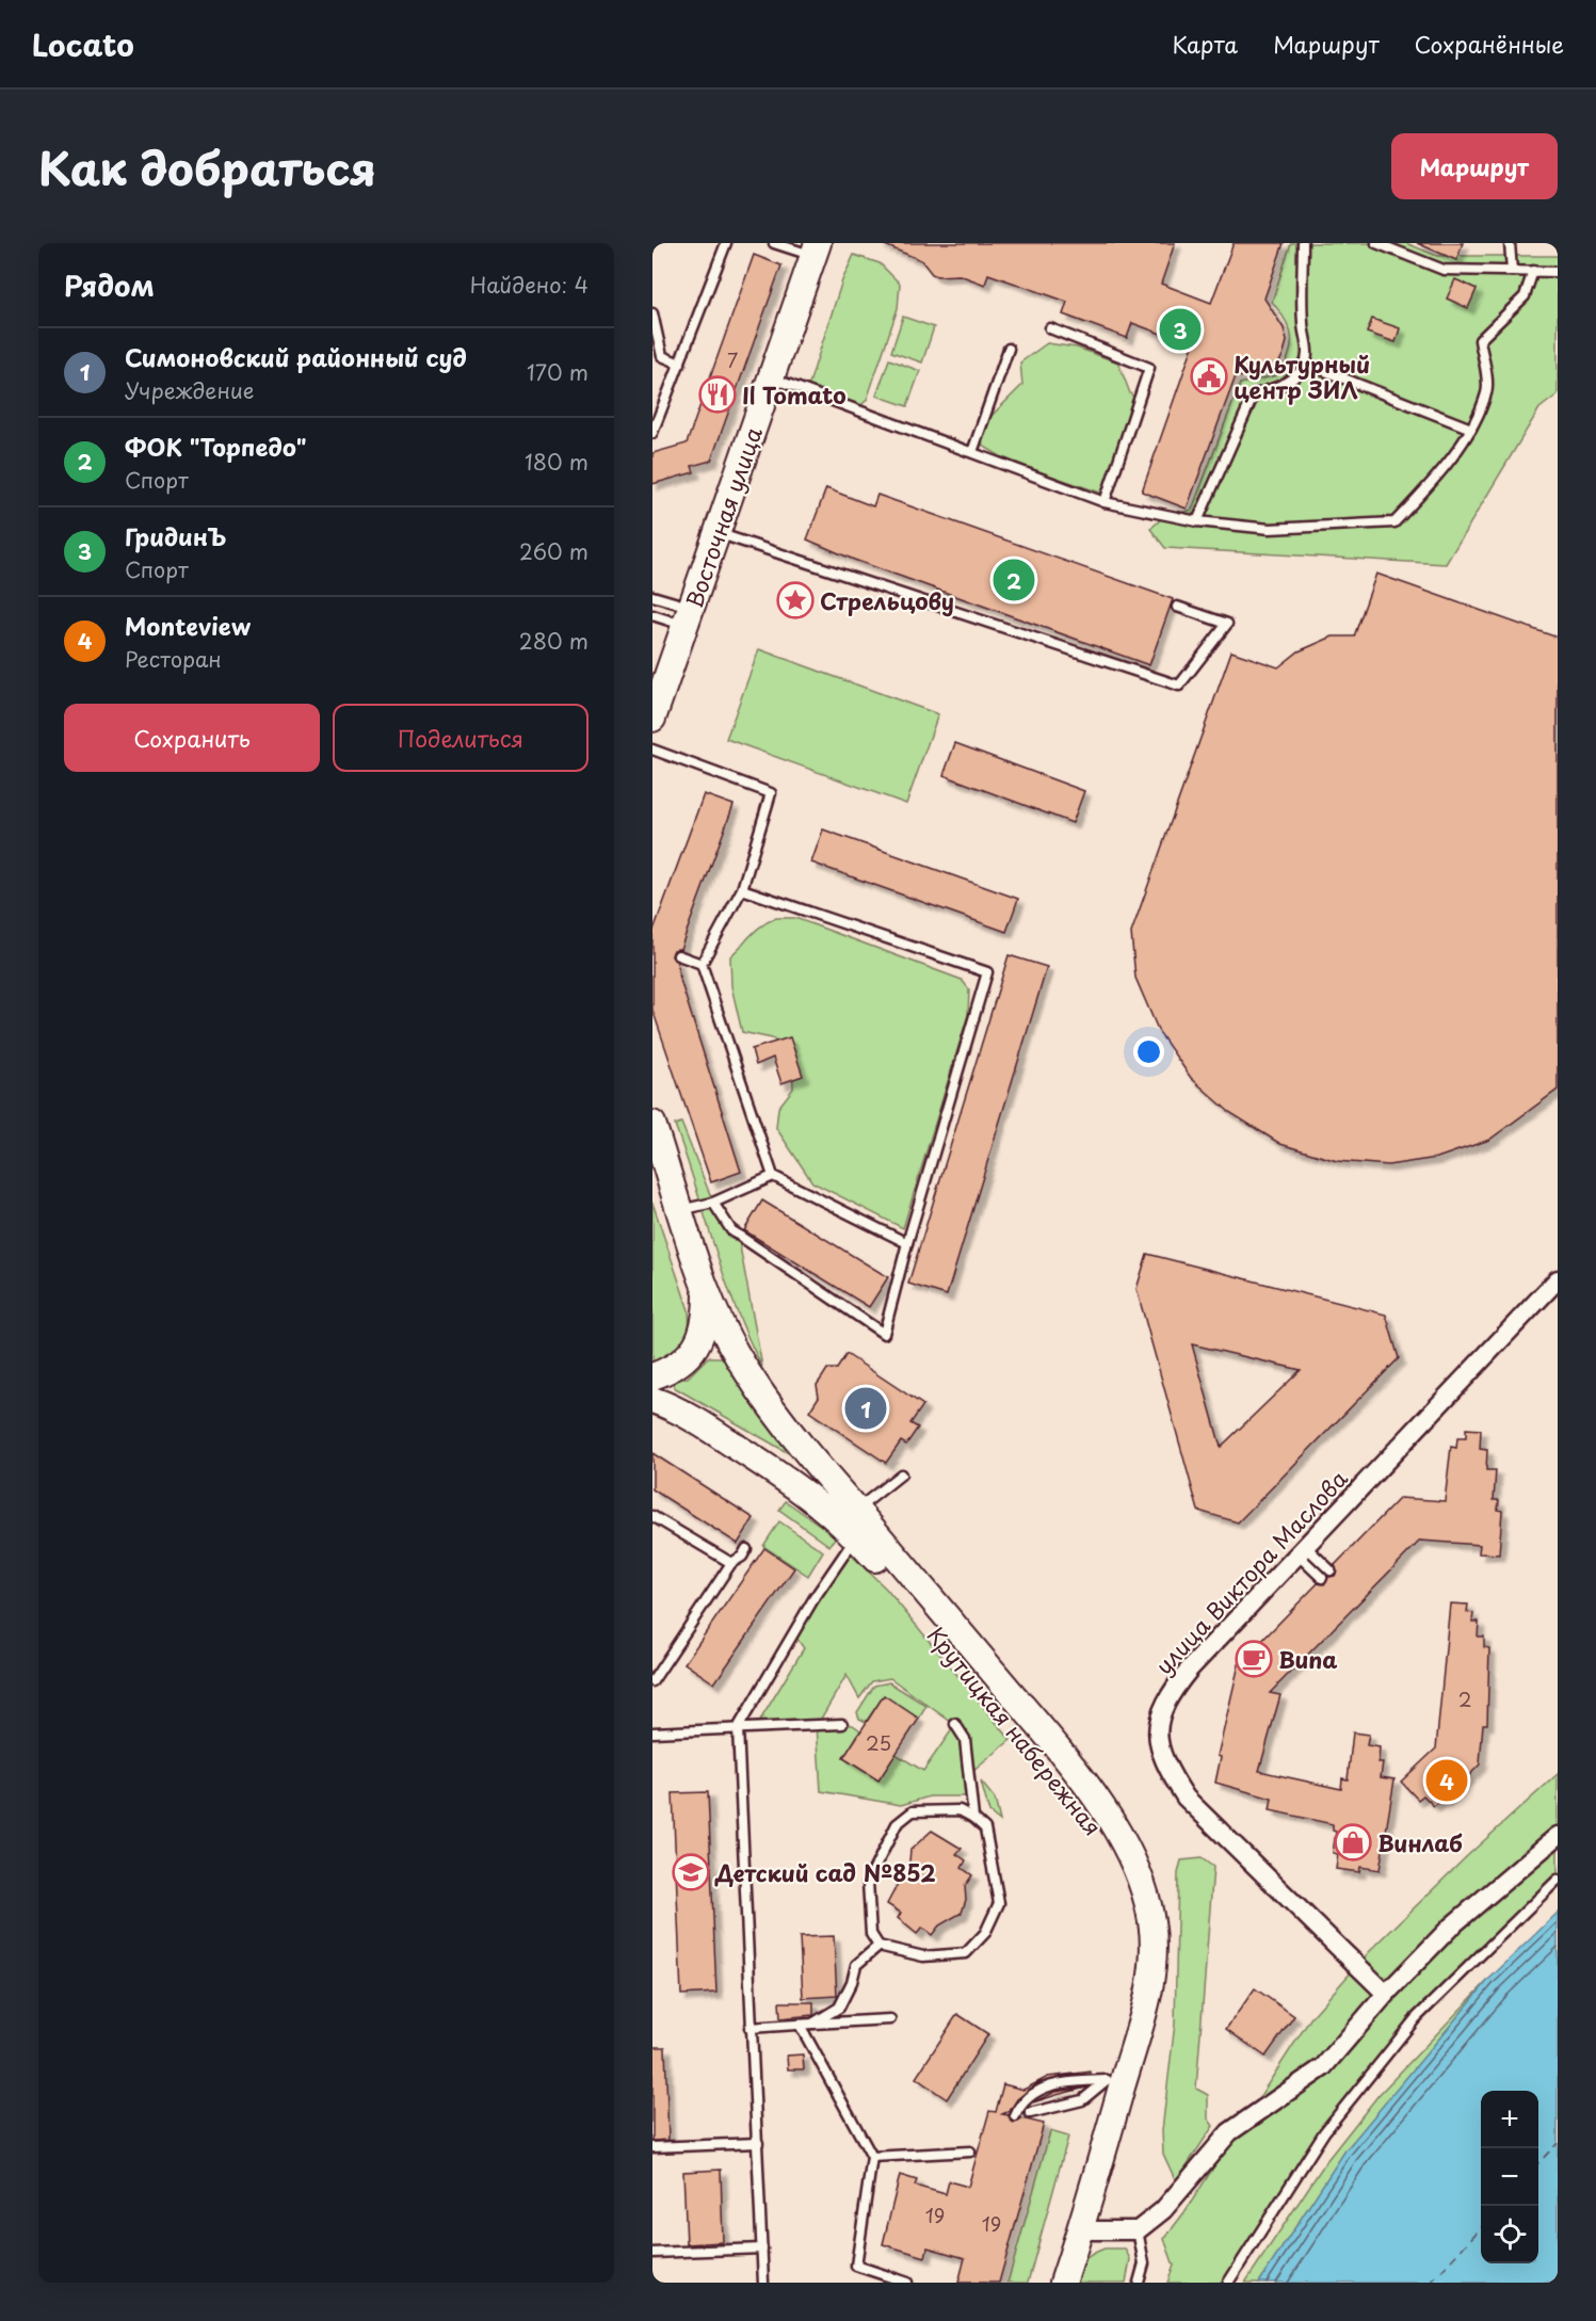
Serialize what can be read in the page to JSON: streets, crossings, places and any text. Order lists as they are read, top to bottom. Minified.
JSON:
{"streets":{"main road":["Восточная улица","Крутицкая набережная"],"street":["улица Виктора Маслова"]},"places":{"public building":["Культурный центр ЗИЛ"],"restaurant":["Il Tomato"],"place":["Стрельцову"],"cafe":["Buna"],"shop":["Винлаб"],"school or university":["Детский сад №852"]},"house_numbers":["7","2","25","19","19"],"page":{"header":"Locato","nav":["Карта","Маршрут","Сохранённые"],"title":"Как добраться","buttons":["Маршрут",["Сохранить","Поделиться"]],"heading":["Рядом","Найдено: 4"],"pins":["3","2","1","4"],"list":[{"mark":"1","name":"Симоновский районный суд","note":"Учреждение","value":"170 m"},{"mark":"2","name":"ФОК \"Торпедо\"","note":"Спорт","value":"180 m"},{"mark":"3","name":"ГридинЪ","note":"Спорт","value":"260 m"},{"mark":"4","name":"Monteview","note":"Ресторан","value":"280 m"}],"map_buttons":["+","−"]}}
